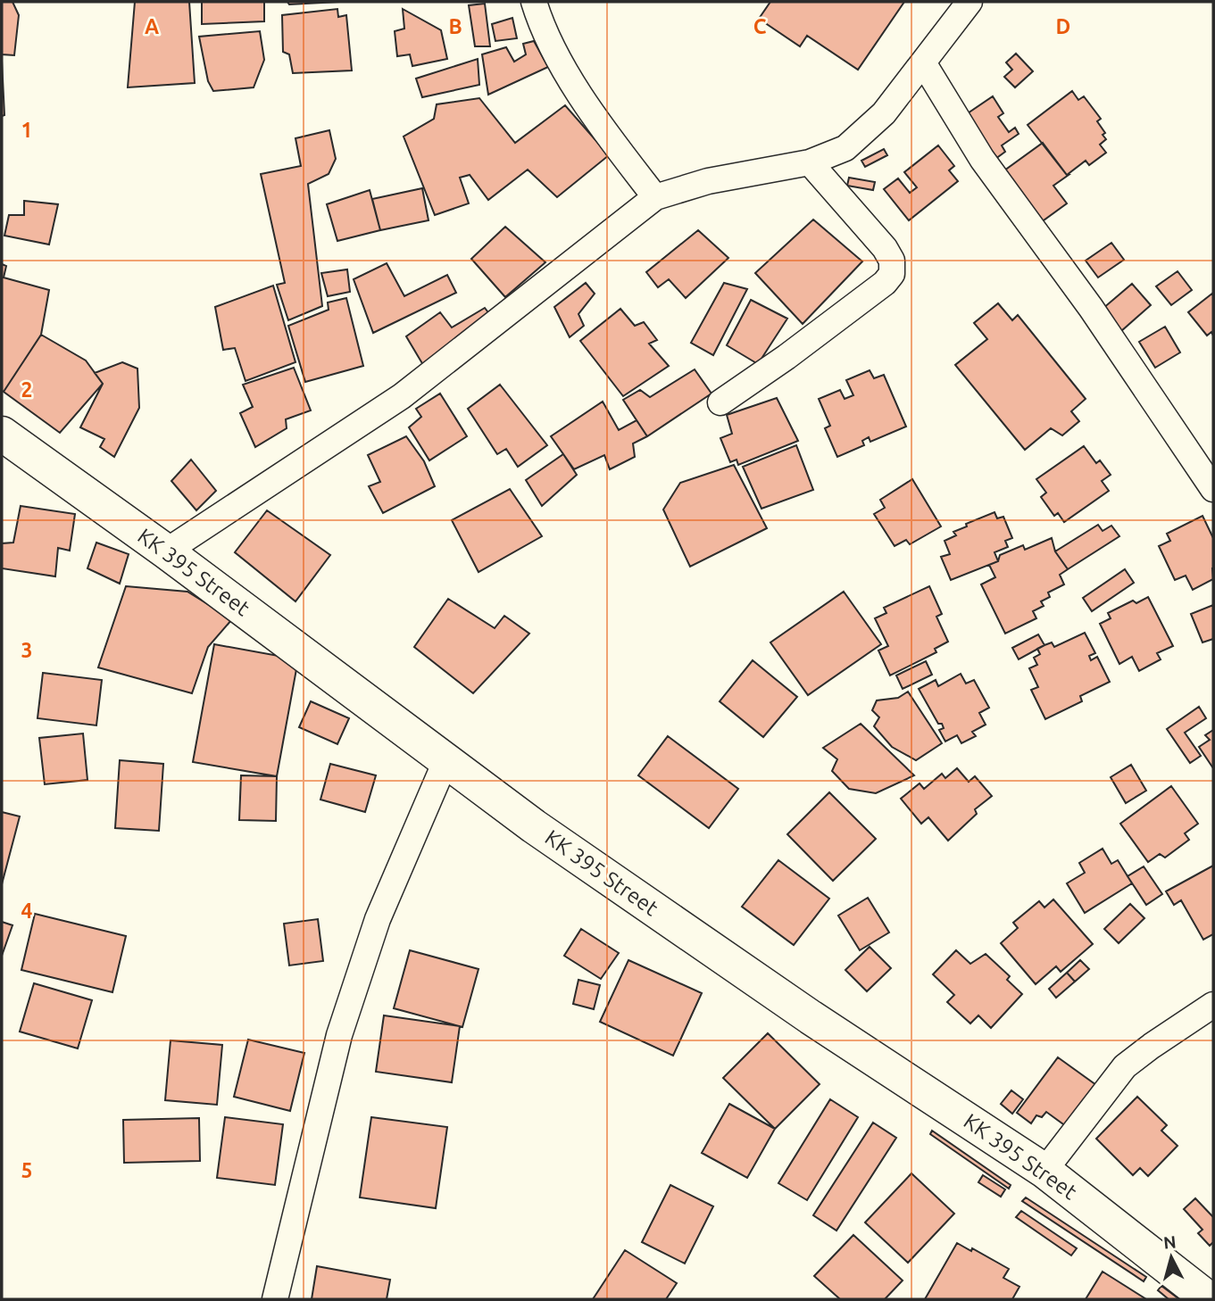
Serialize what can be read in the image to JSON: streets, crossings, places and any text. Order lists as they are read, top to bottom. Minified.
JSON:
{"streets":{"street":["KK 395 Street"]},"north":"top","grid":{"columns":["A","B","C","D"],"rows":["1","2","3","4","5"]}}
